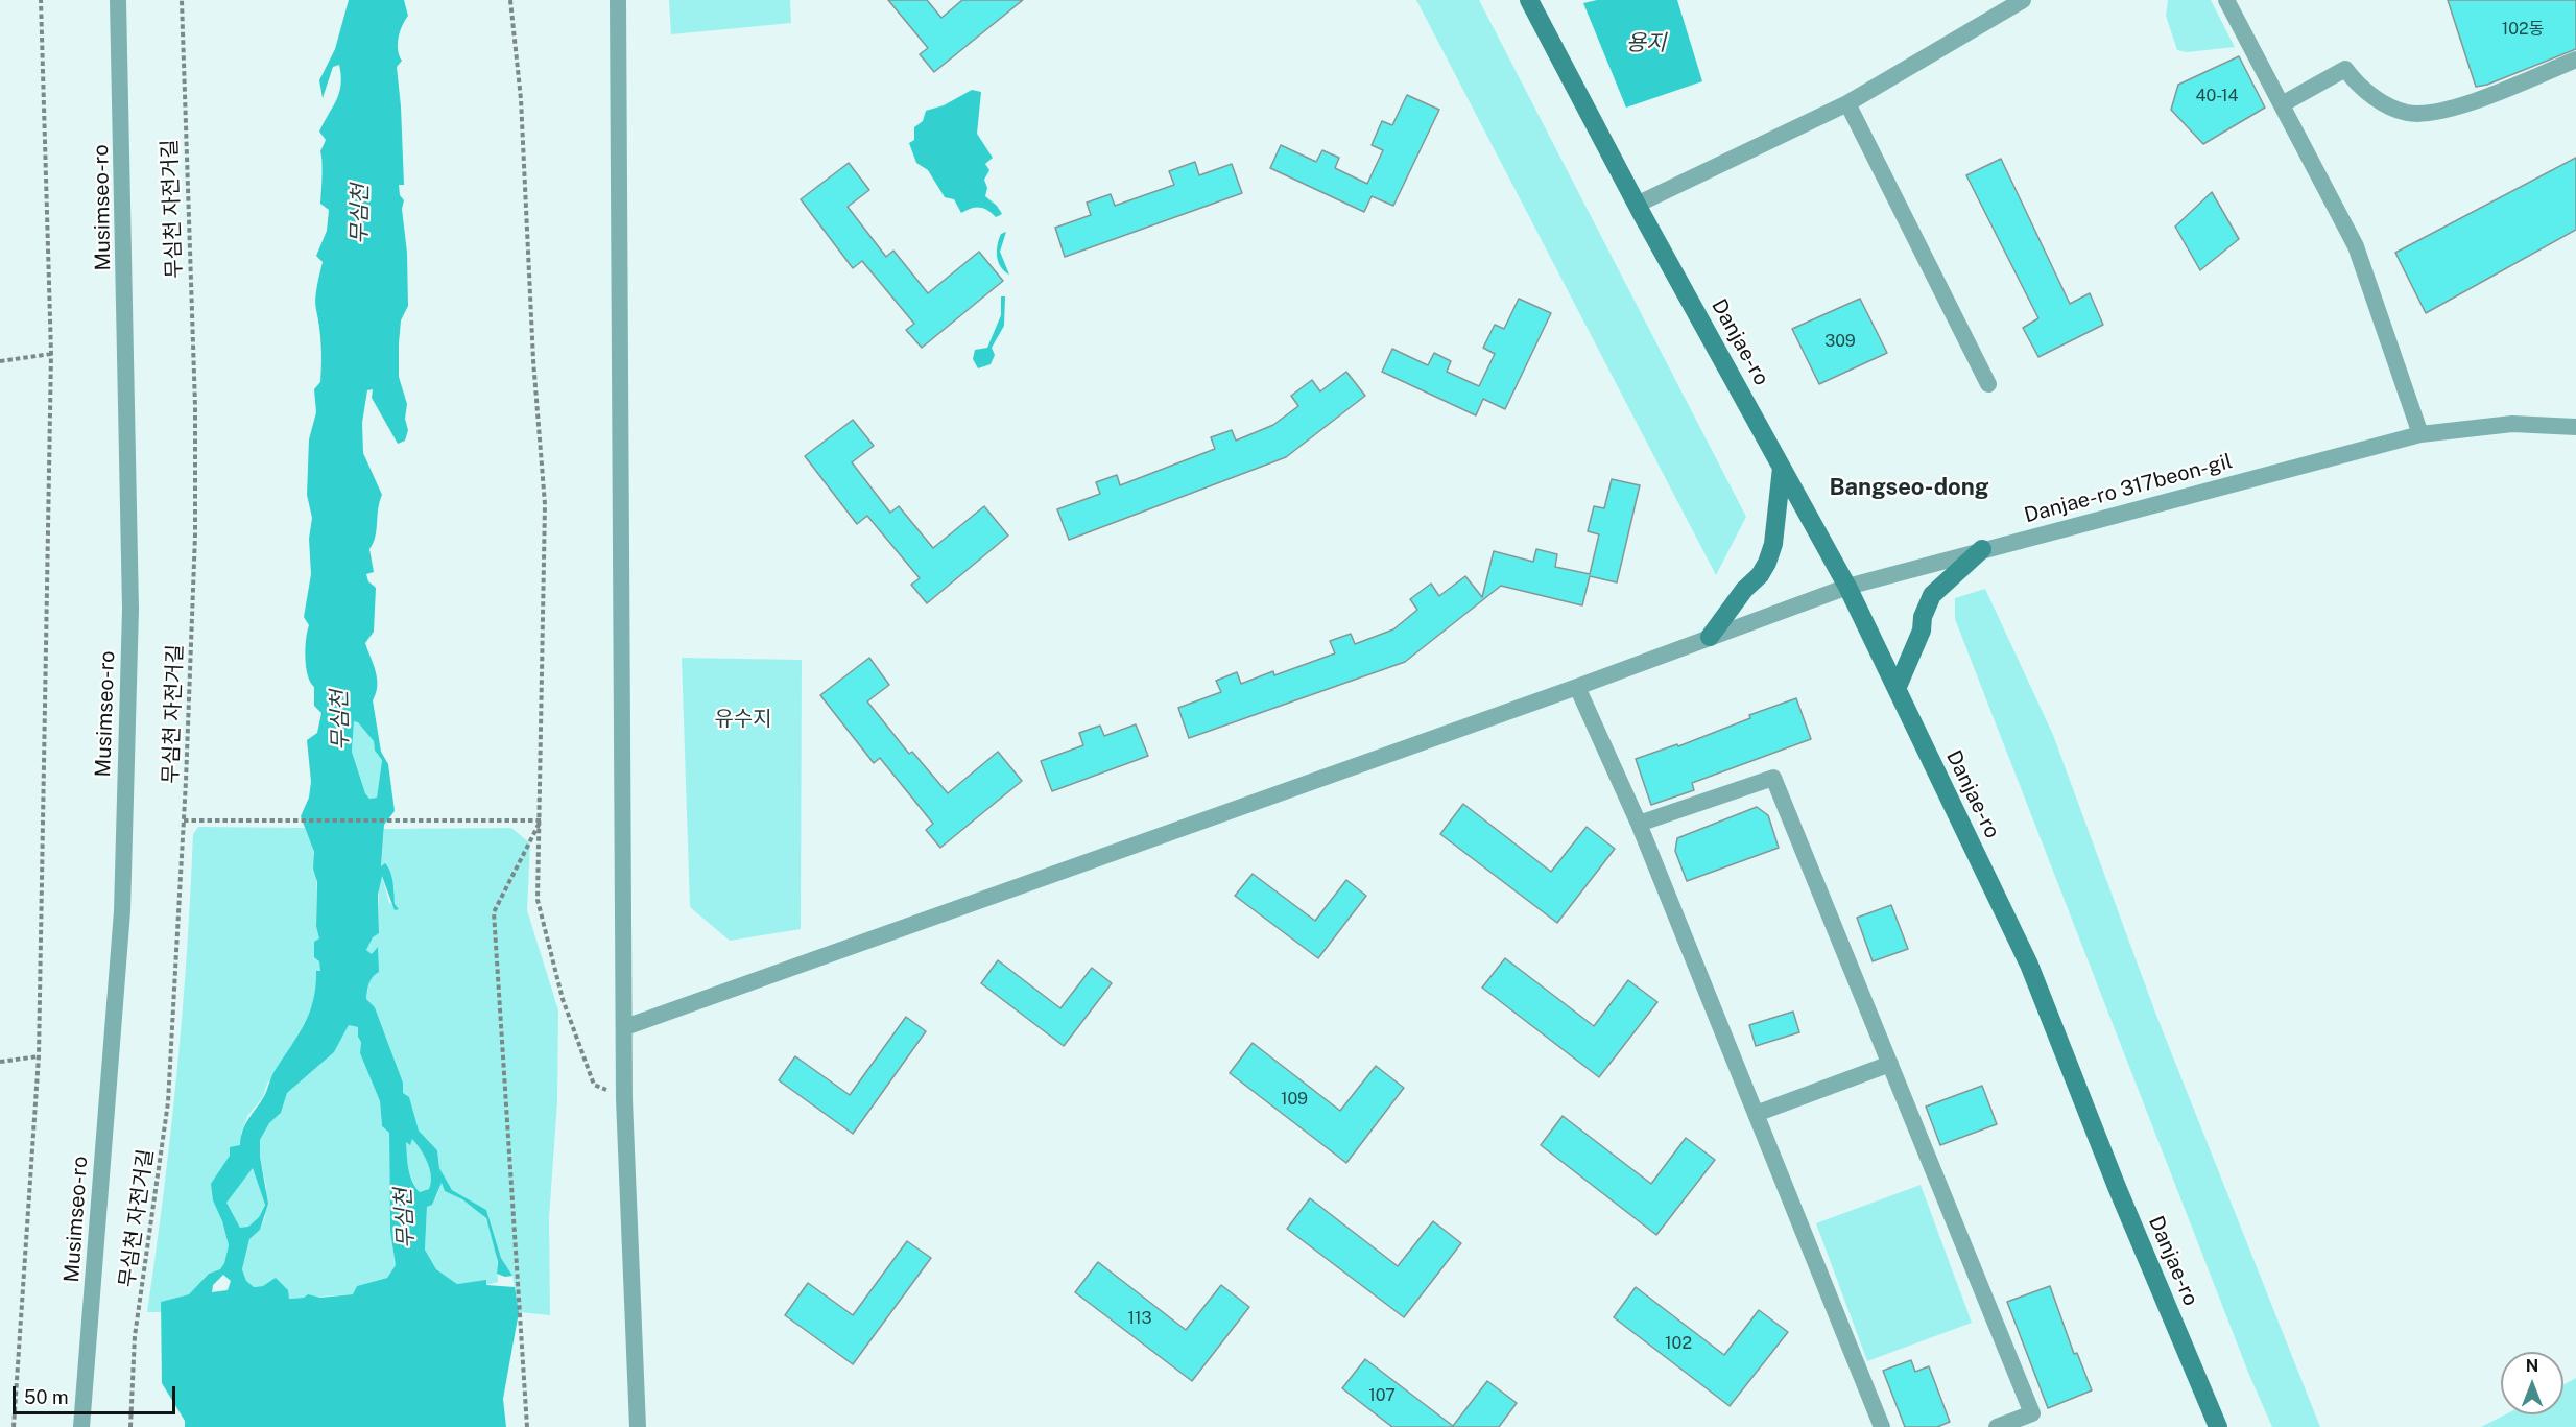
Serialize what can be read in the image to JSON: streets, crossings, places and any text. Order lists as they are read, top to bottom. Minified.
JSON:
{"streets":{"street":["Musimseo-ro","Danjae-ro","Danjae-ro 317beon-gil"],"path":["무심천 자전거길"]},"crossings":[["Danjae-ro","Danjae-ro 317beon-gil"]],"districts":["Bangseo-dong"],"water":["용지","무심천"],"parks":["유수지"],"house_numbers":["102동","40-14","309","109","113","102","107"],"scale_bar":"50 m","north":"top"}
